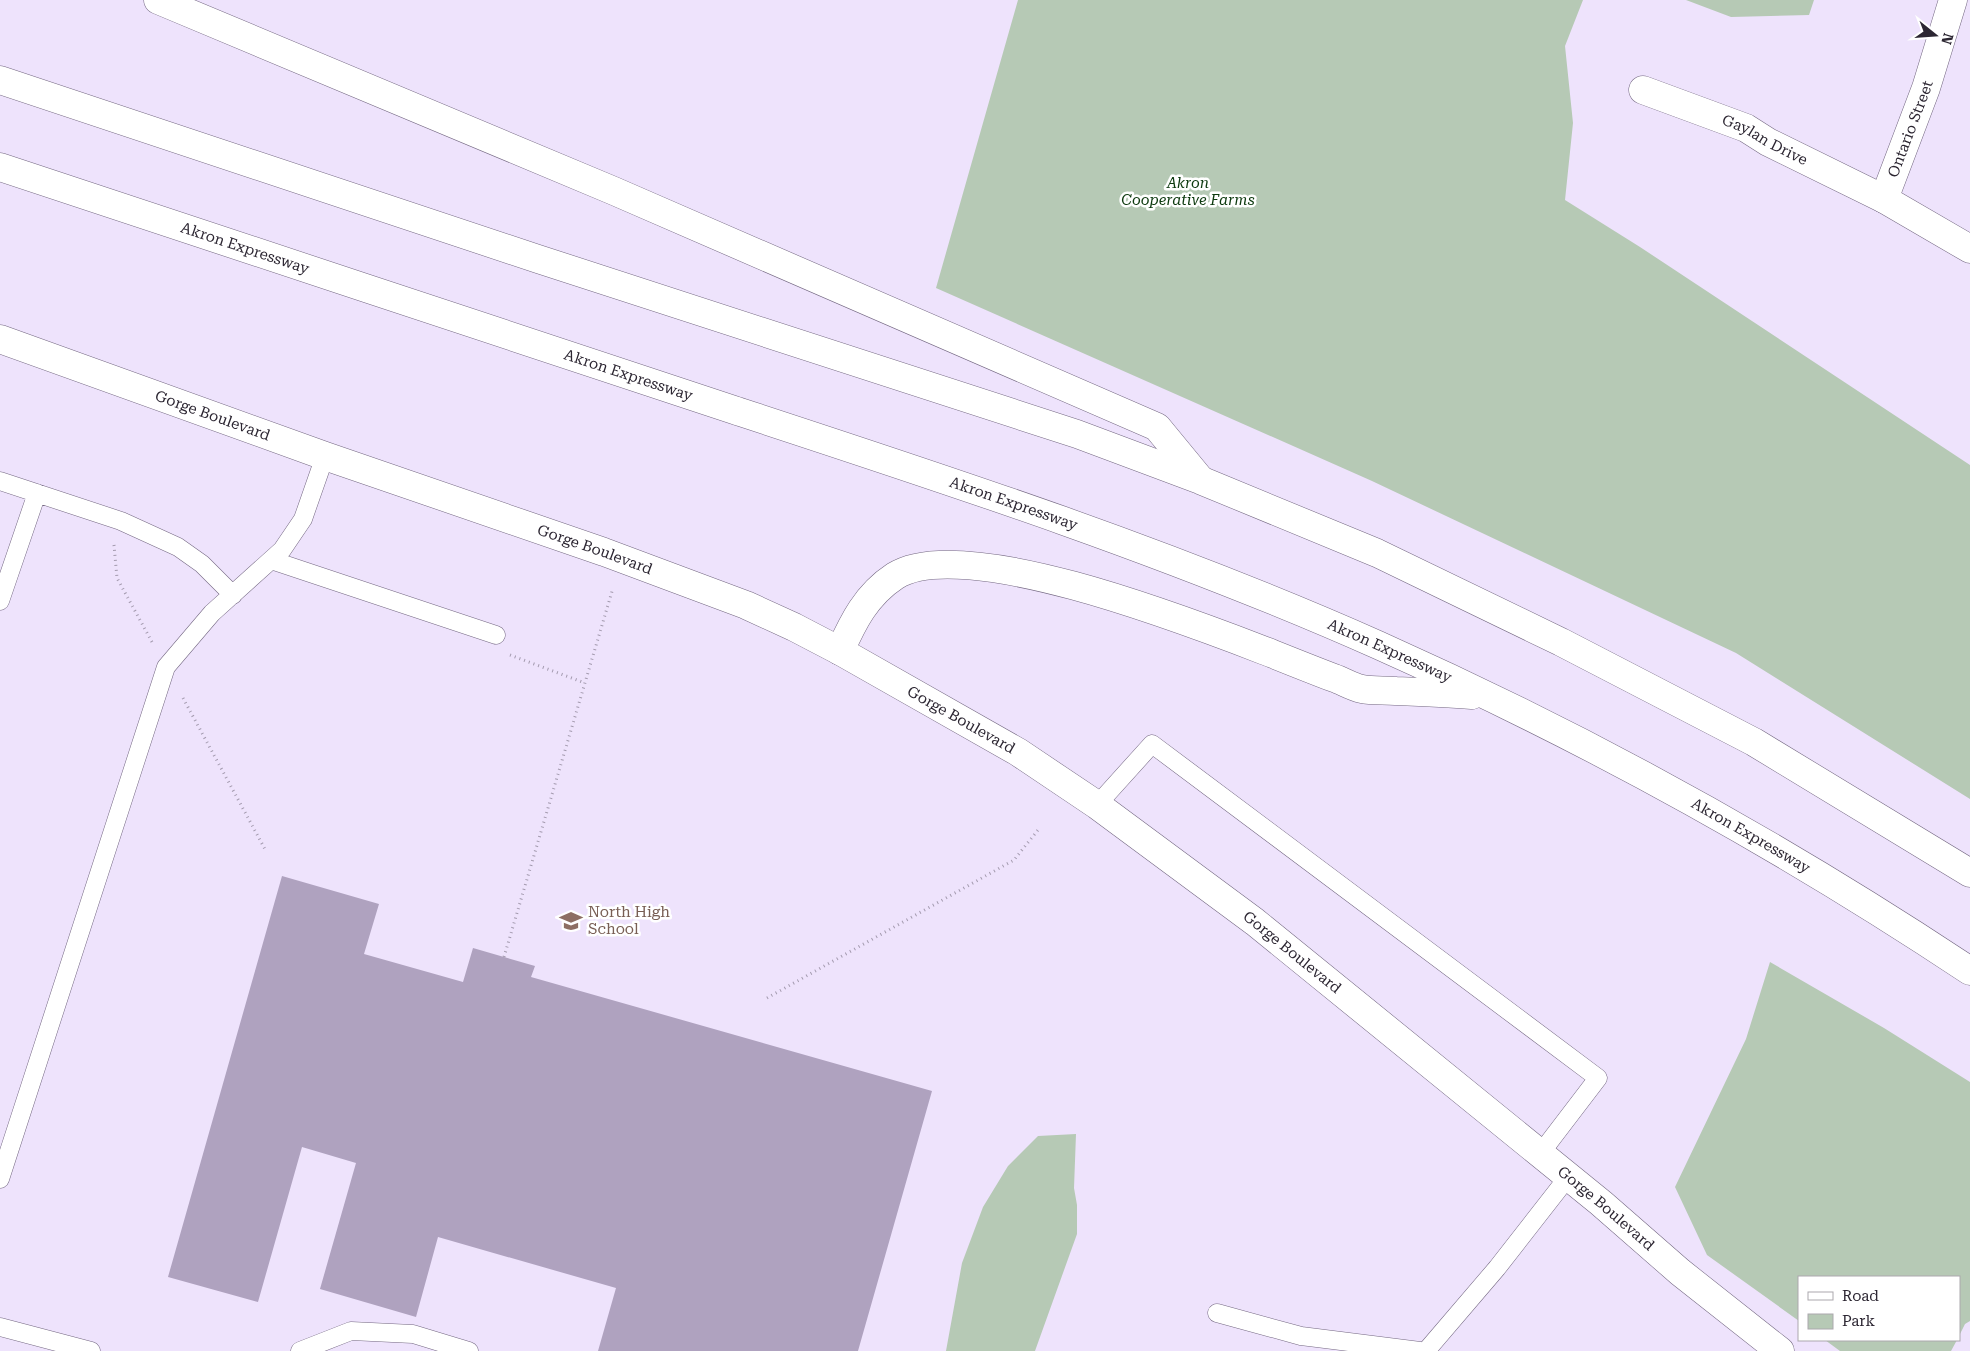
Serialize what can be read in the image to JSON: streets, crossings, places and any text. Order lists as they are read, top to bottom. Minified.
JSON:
{"streets":{"main road":["Ontario Street","Gaylan Drive","Akron Expressway","Gorge Boulevard"]},"crossings":[["Ontario Street","Gaylan Drive"]],"parks":["Akron Cooperative Farms"],"places":{"school or university":["North High School"]},"legend":["Road","Park"],"north":"right"}
